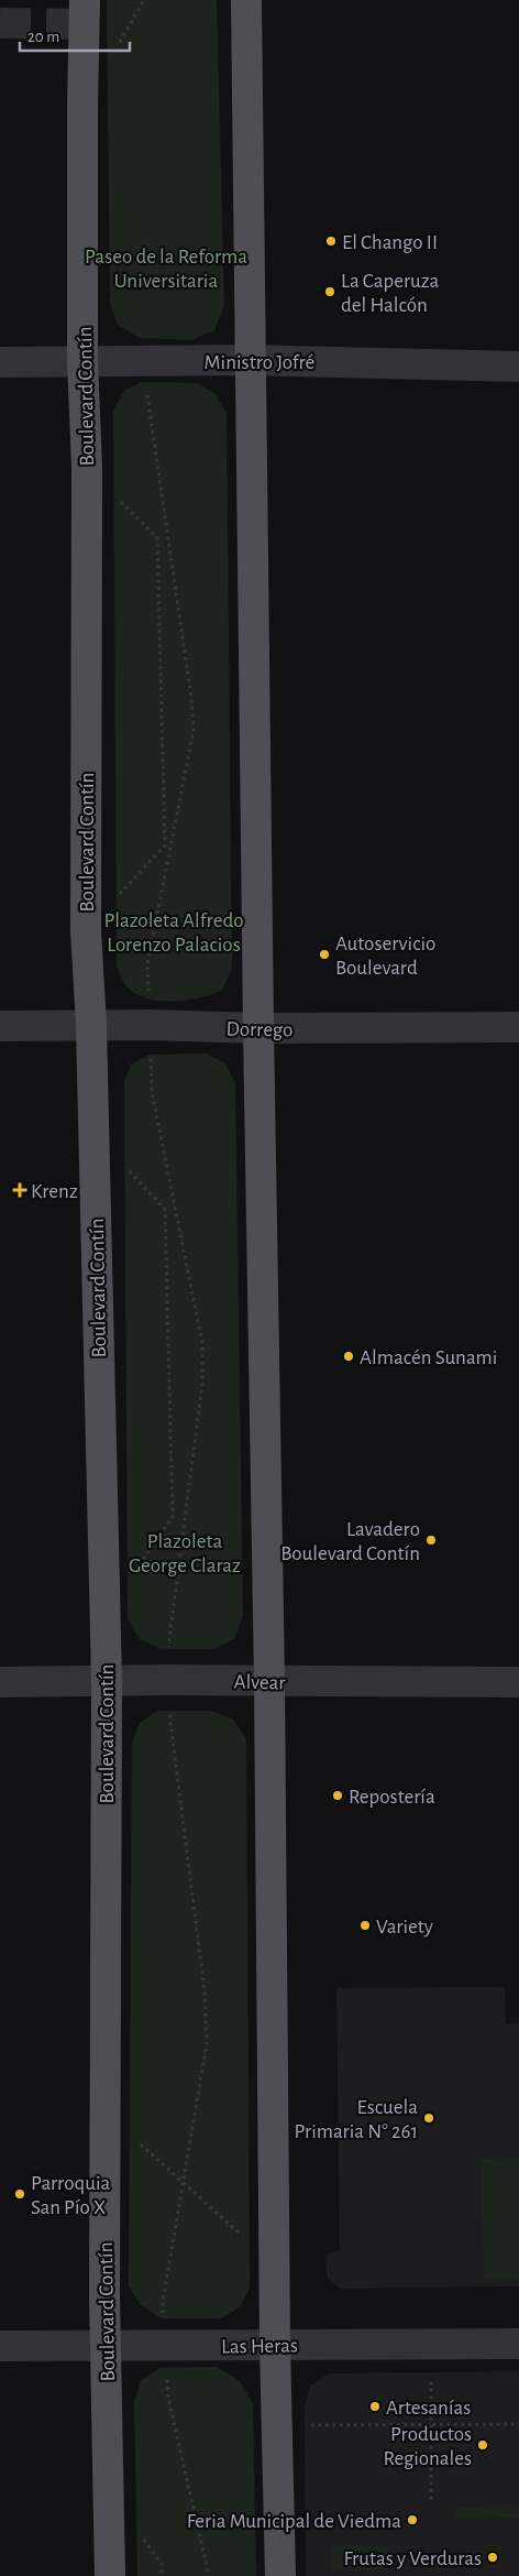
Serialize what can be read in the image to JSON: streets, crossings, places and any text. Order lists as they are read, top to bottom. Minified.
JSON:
{"streets":{"main road":["Boulevard Contín"],"street":["Ministro Jofré","Dorrego","Alvear","Las Heras"]},"crossings":[["Ministro Jofré","Boulevard Contín"],["Boulevard Contín","Dorrego"],["Boulevard Contín","Alvear"],["Boulevard Contín","Las Heras"]],"parks":["Paseo de la Reforma Universitaria","Plazoleta Alfredo Lorenzo Palacios","Plazoleta George Claraz"],"places":{"other":["El Chango II","La Caperuza del Halcón","Autoservicio Boulevard","Almacén Sunami","Lavadero Boulevard Contín","Repostería","Variety","Escuela Primaria N° 261","Parroquia San Pío X","Artesanías","Productos Regionales","Feria Municipal de Viedma","Frutas y Verduras"],"health":["Krenz"]},"scale_bar":"20 m"}
